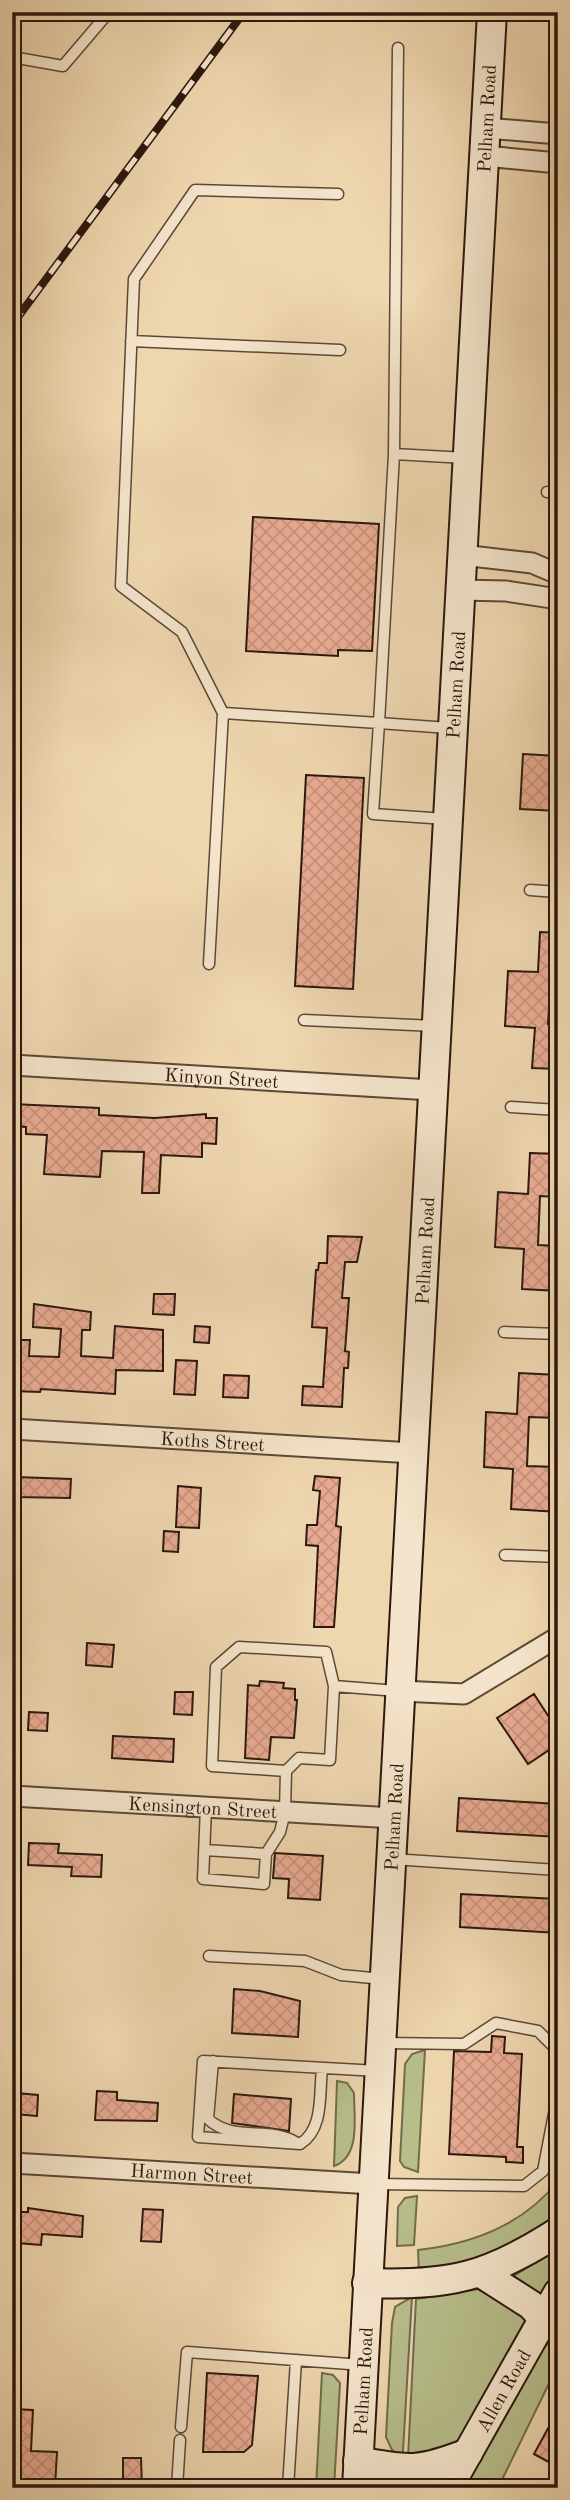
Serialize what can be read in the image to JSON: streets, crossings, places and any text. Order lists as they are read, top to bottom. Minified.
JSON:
{"streets":{"main road":["Pelham Road","Allen Road"],"street":["Kinyon Street","Koths Street","Kensington Street","Harmon Street"]},"crossings":[["Pelham Road","Kinyon Street"],["Pelham Road","Koths Street"],["Pelham Road","Kensington Street"],["Pelham Road","Harmon Street"]]}
